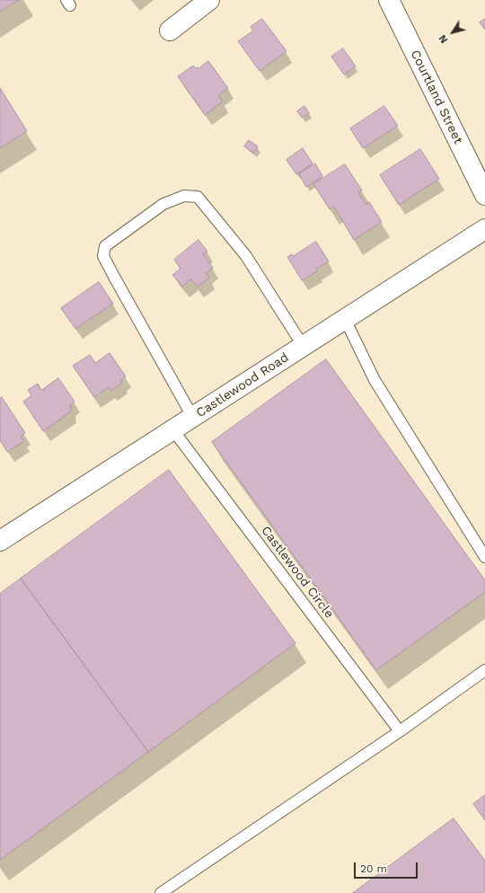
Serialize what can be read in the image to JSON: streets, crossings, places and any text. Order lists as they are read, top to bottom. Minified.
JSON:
{"streets":{"street":["Courtland Street","Castlewood Road"],"lane":["Castlewood Circle"]},"crossings":[["Castlewood Road","Castlewood Circle"]],"scale_bar":"20 m","north":"bottom left"}
